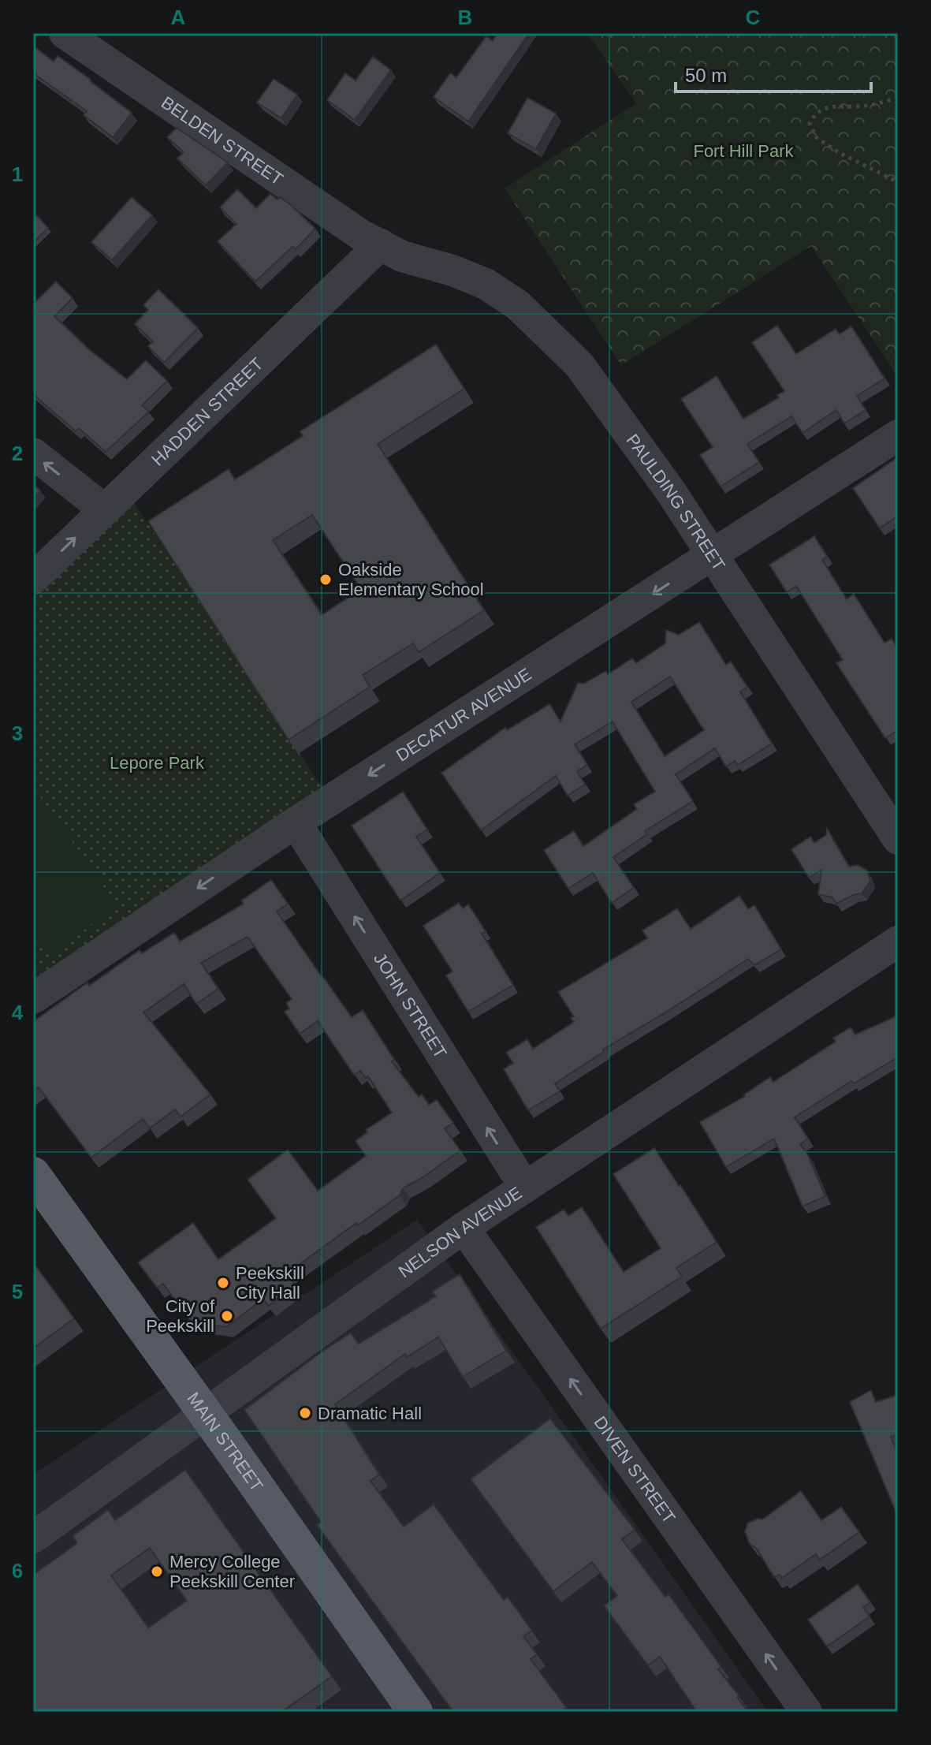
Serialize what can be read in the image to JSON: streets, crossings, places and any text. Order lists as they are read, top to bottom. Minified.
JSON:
{"streets":{"main road":["MAIN STREET"],"street":["BELDEN STREET","HADDEN STREET","PAULDING STREET","DECATUR AVENUE","JOHN STREET","NELSON AVENUE","DIVEN STREET"]},"crossings":[["BELDEN STREET","HADDEN STREET"],["BELDEN STREET","PAULDING STREET"],["HADDEN STREET","PAULDING STREET"],["PAULDING STREET","DECATUR AVENUE"],["DECATUR AVENUE","JOHN STREET"],["JOHN STREET","NELSON AVENUE"],["NELSON AVENUE","MAIN STREET"],["NELSON AVENUE","DIVEN STREET"]],"one_way":["DECATUR AVENUE","JOHN STREET","DIVEN STREET"],"parks":["Fort Hill Park","Lepore Park"],"places":["Oakside Elementary School","Peekskill City Hall","City of Peekskill","Dramatic Hall","Mercy College Peekskill Center"],"scale_bar":"50 m","grid":{"columns":["A","B","C"],"rows":["1","2","3","4","5","6"]}}
